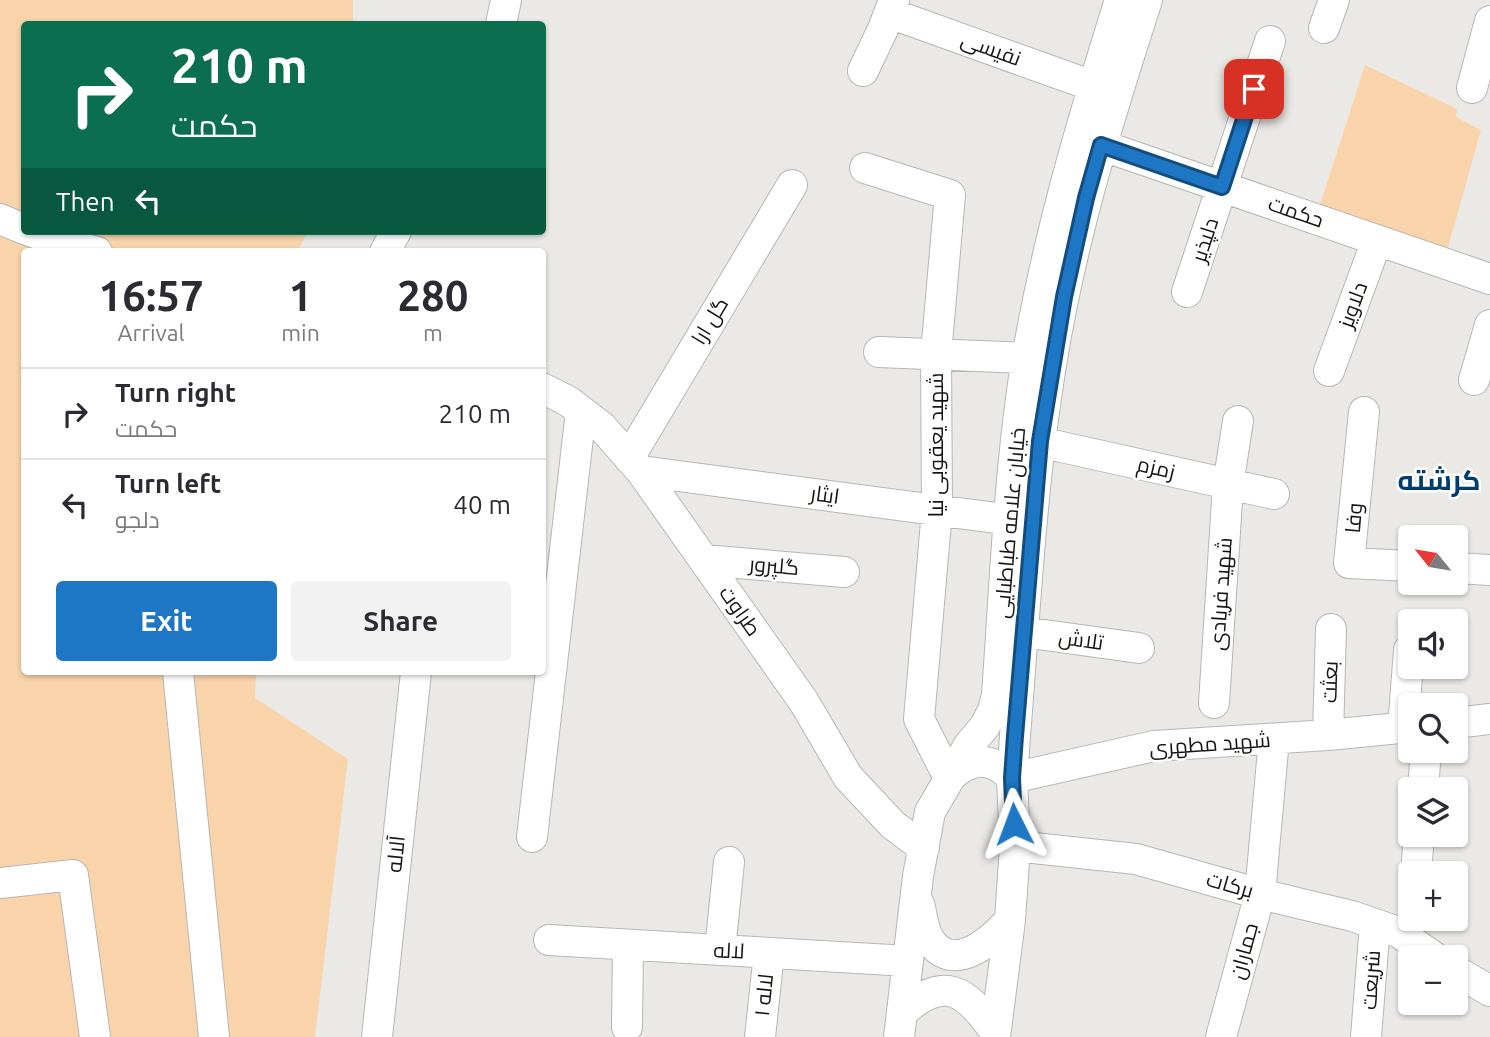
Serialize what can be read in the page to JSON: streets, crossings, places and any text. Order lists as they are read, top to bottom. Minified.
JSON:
{"streets":{"street":["نفیسی","حکمت","دلپذیر","دلاویز","گل ارا","شهید یعقوبی نیا","زمزم","ایثار","وفا","خیابان علامه طباطبایی","گلپرور","شهید فریادی","طراوت","تلاش","بعثت","شهید مطهری","آلاله","برکات","لاله","جماران","شریعت","لاله ۱"]},"crossings":[["نفیسی","خیابان علامه طباطبایی"],["حکمت","دلپذیر"],["حکمت","دلاویز"],["حکمت","خیابان علامه طباطبایی"],["گل ارا","ایثار"],["گل ارا","طراوت"],["شهید یعقوبی نیا","ایثار"],["شهید یعقوبی نیا","خیابان علامه طباطبایی"],["زمزم","خیابان علامه طباطبایی"],["زمزم","شهید فریادی"],["ایثار","خیابان علامه طباطبایی"],["ایثار","طراوت"],["خیابان علامه طباطبایی","طراوت"],["خیابان علامه طباطبایی","تلاش"],["خیابان علامه طباطبایی","شهید مطهری"],["خیابان علامه طباطبایی","برکات"],["خیابان علامه طباطبایی","لاله"],["گلپرور","طراوت"],["بعثت","شهید مطهری"],["شهید مطهری","جماران"],["برکات","جماران"],["برکات","شریعت"],["لاله","لاله ۱"]],"districts":["کرشته"],"north":"top left","page":{"turn":["210 m","حکمت"],"then":"Then","eta":["16:57","Arrival","1","min","280","m"],"list":[{"name":"Turn right","note":"حکمت","value":"210 m"},{"name":"Turn left","note":"دلجو","value":"40 m"}],"map_buttons":["+","−"],"buttons":["Exit","Share"]}}
